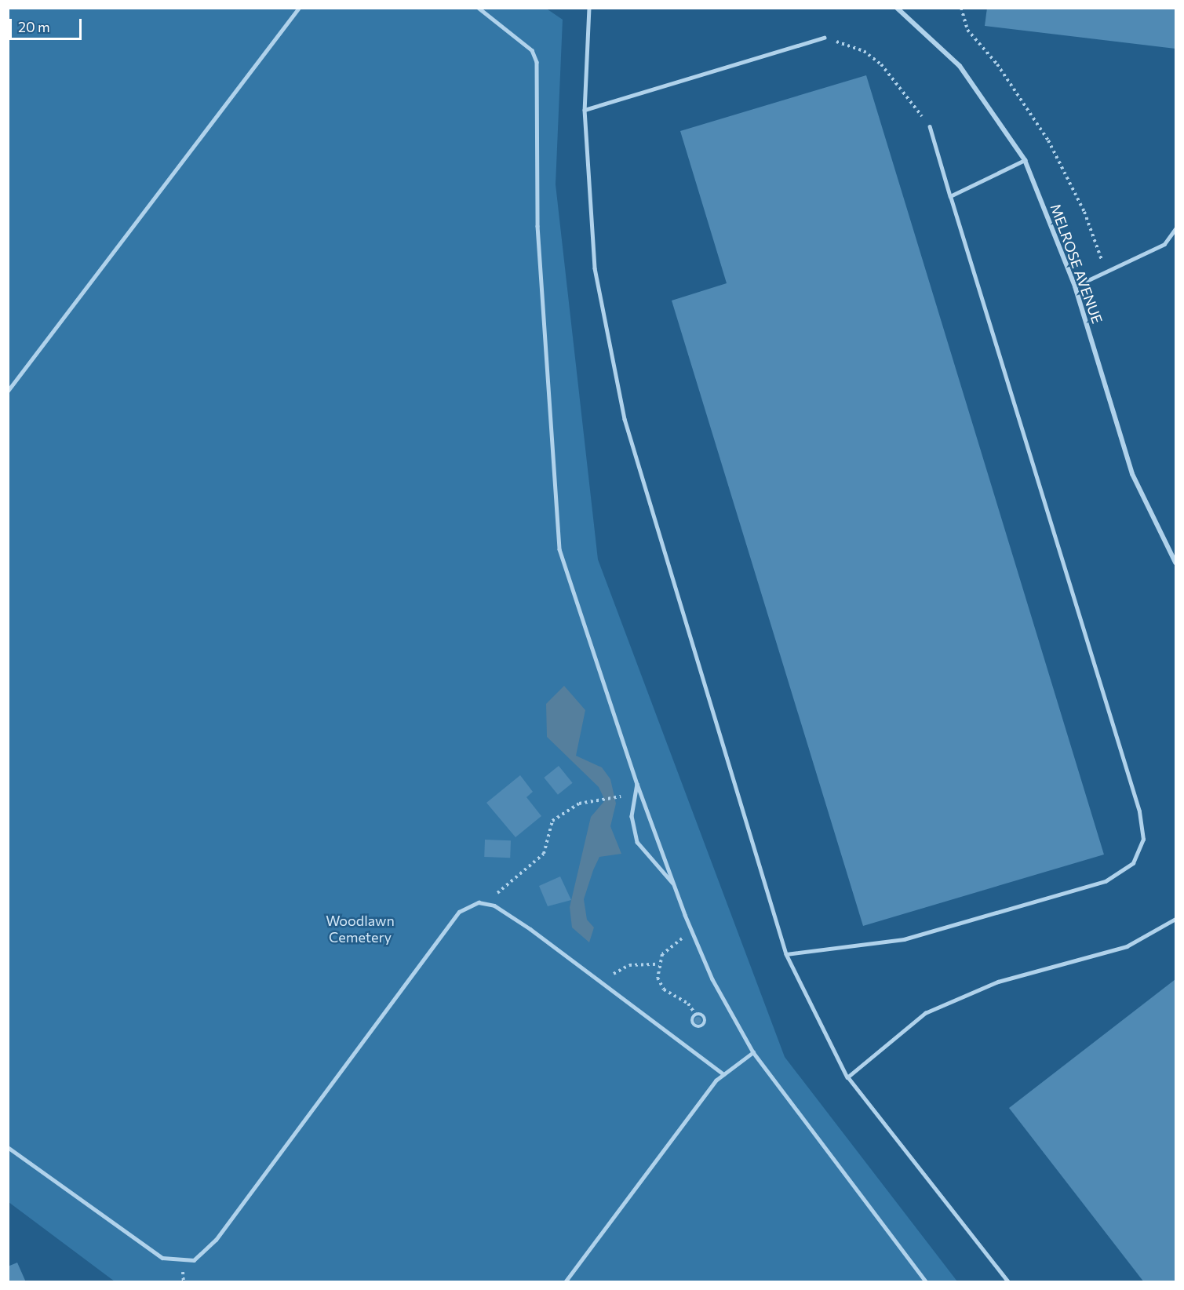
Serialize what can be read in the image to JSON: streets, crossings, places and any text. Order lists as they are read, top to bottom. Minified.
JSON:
{"streets":{"street":["MELROSE AVENUE"]},"parks":["Woodlawn Cemetery"],"scale_bar":"20 m"}
